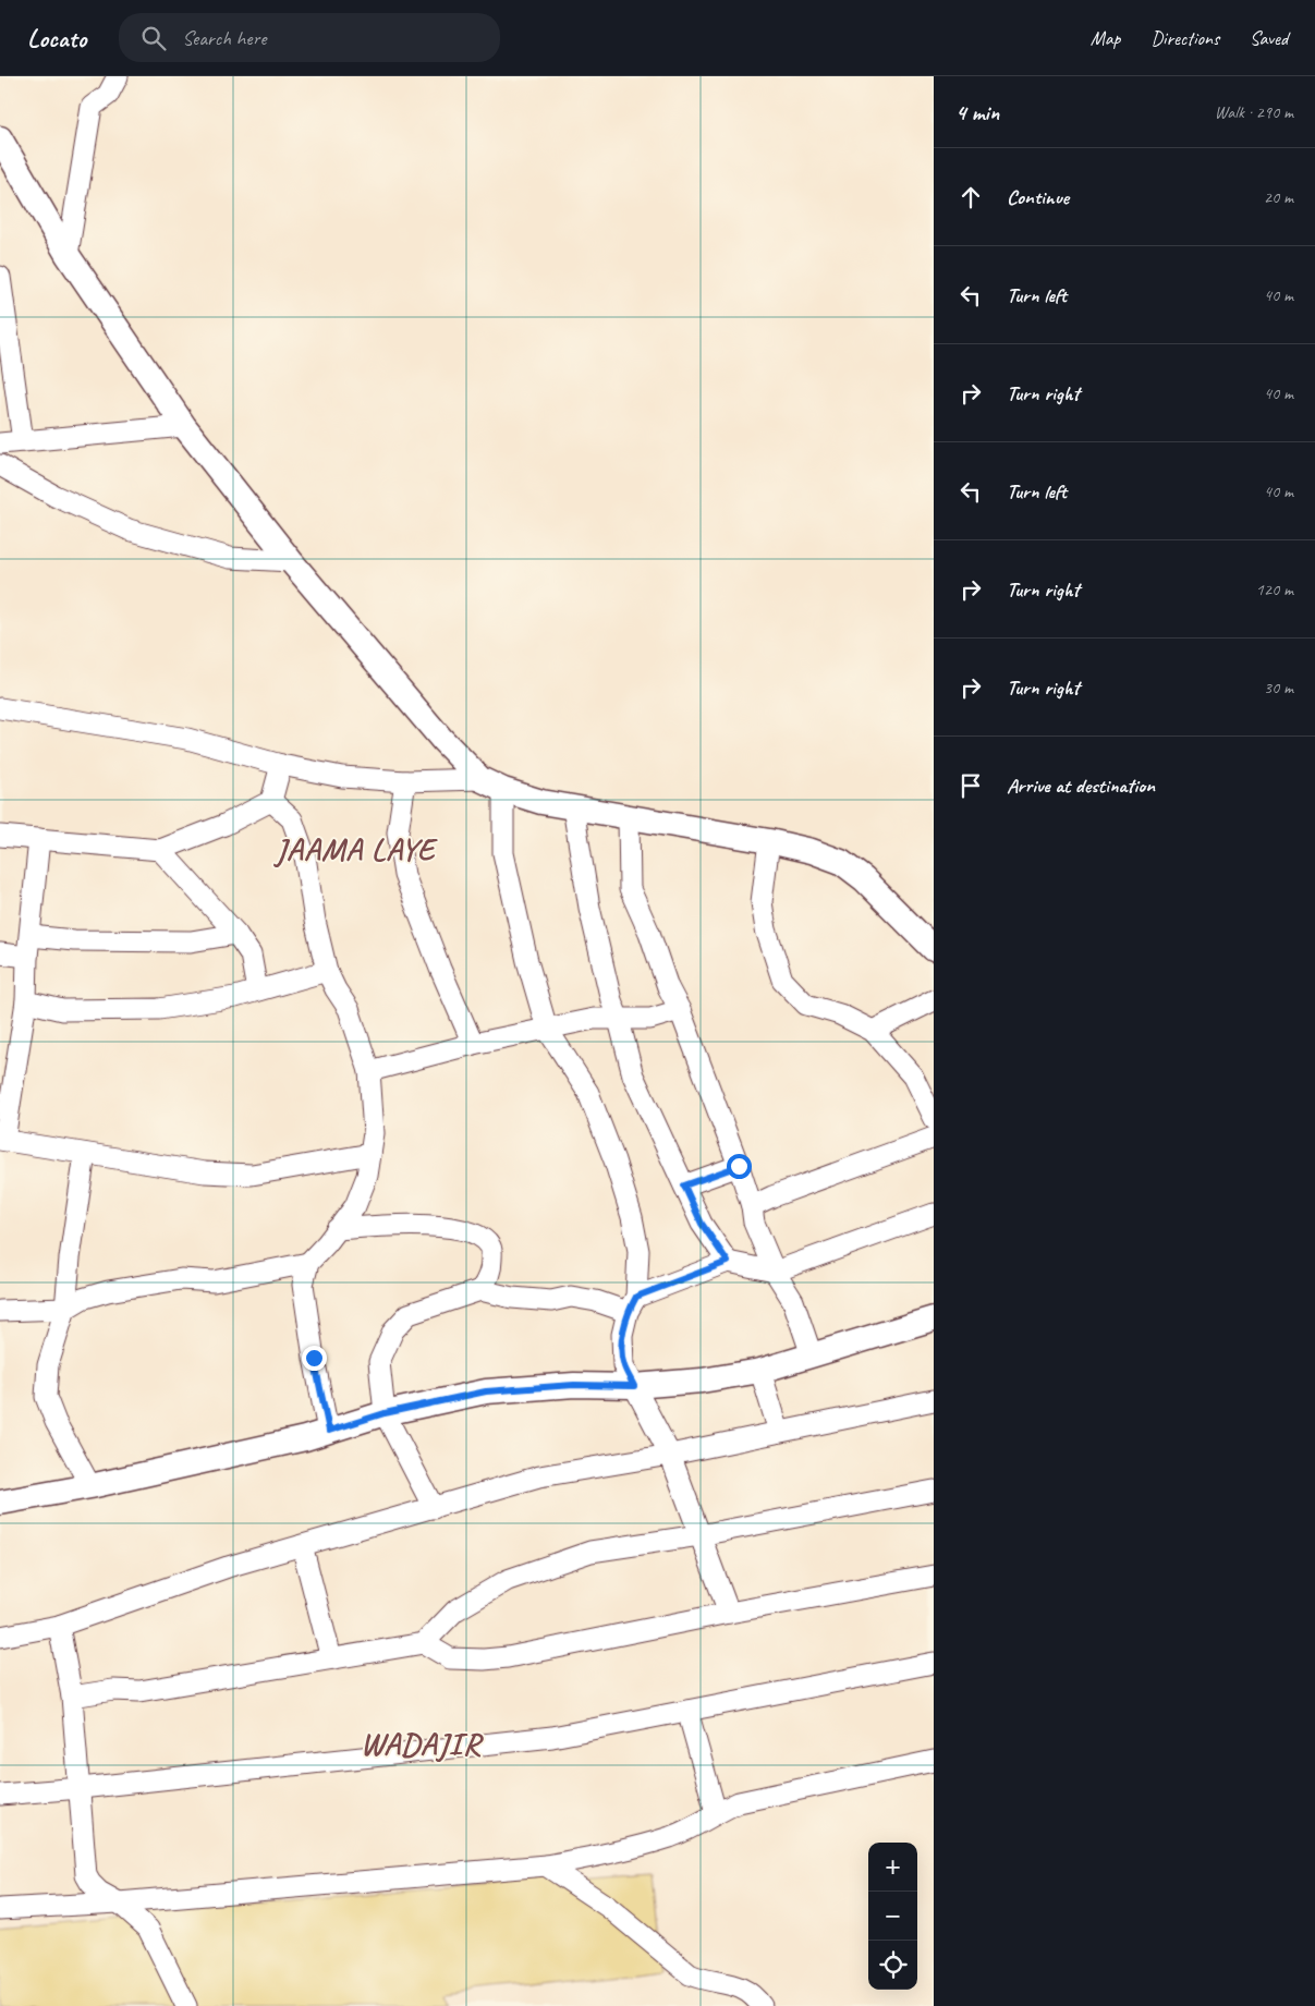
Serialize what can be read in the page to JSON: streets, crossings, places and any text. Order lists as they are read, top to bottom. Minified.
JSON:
{"districts":["JAAMA LAYE","WADAJIR"],"page":{"header":"Locato","search":"Search here","nav":["Map","Directions","Saved"],"heading":["4 min","Walk · 290 m"],"list":[["Continue","20 m"],["Turn left","40 m"],["Turn right","40 m"],["Turn left","40 m"],["Turn right","120 m"],["Turn right","30 m"],"Arrive at destination"],"map_buttons":["+","−"]}}
